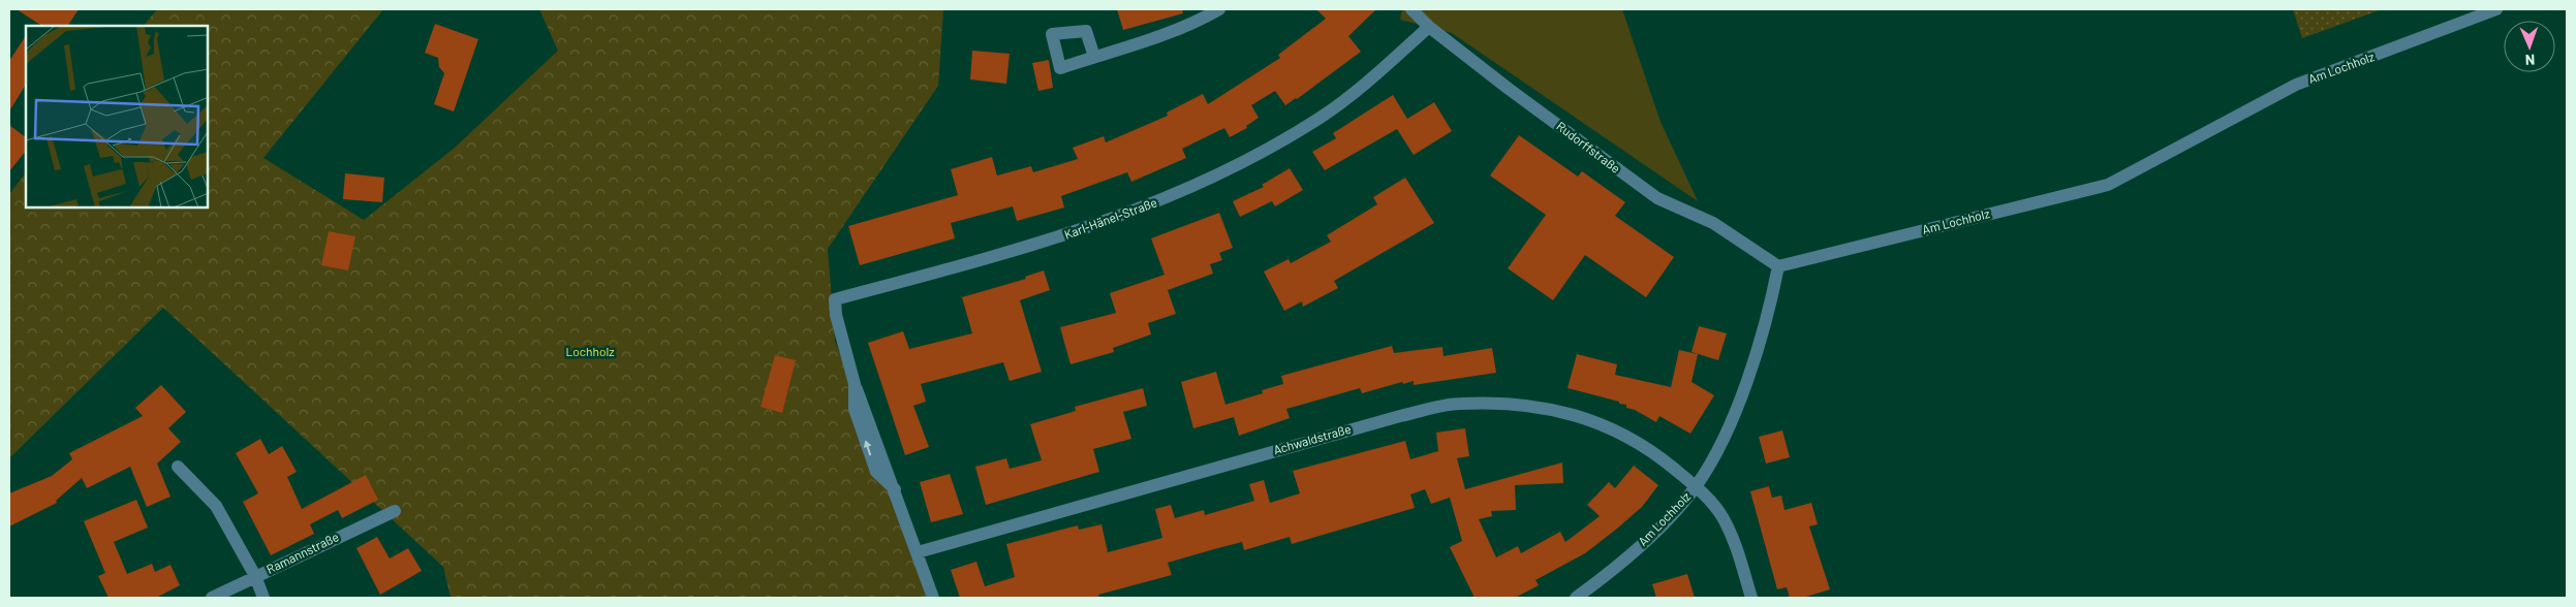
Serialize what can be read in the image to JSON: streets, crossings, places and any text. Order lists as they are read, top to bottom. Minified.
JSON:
{"streets":{"street":["Am Lochholz","Rudorffstraße","Karl-Hänel-Straße","Achwaldstraße","Ramannstraße"]},"crossings":[["Am Lochholz","Rudorffstraße"],["Am Lochholz","Achwaldstraße"],["Rudorffstraße","Karl-Hänel-Straße"],["Karl-Hänel-Straße","Achwaldstraße"]],"parks":["Lochholz"],"north":"bottom"}
